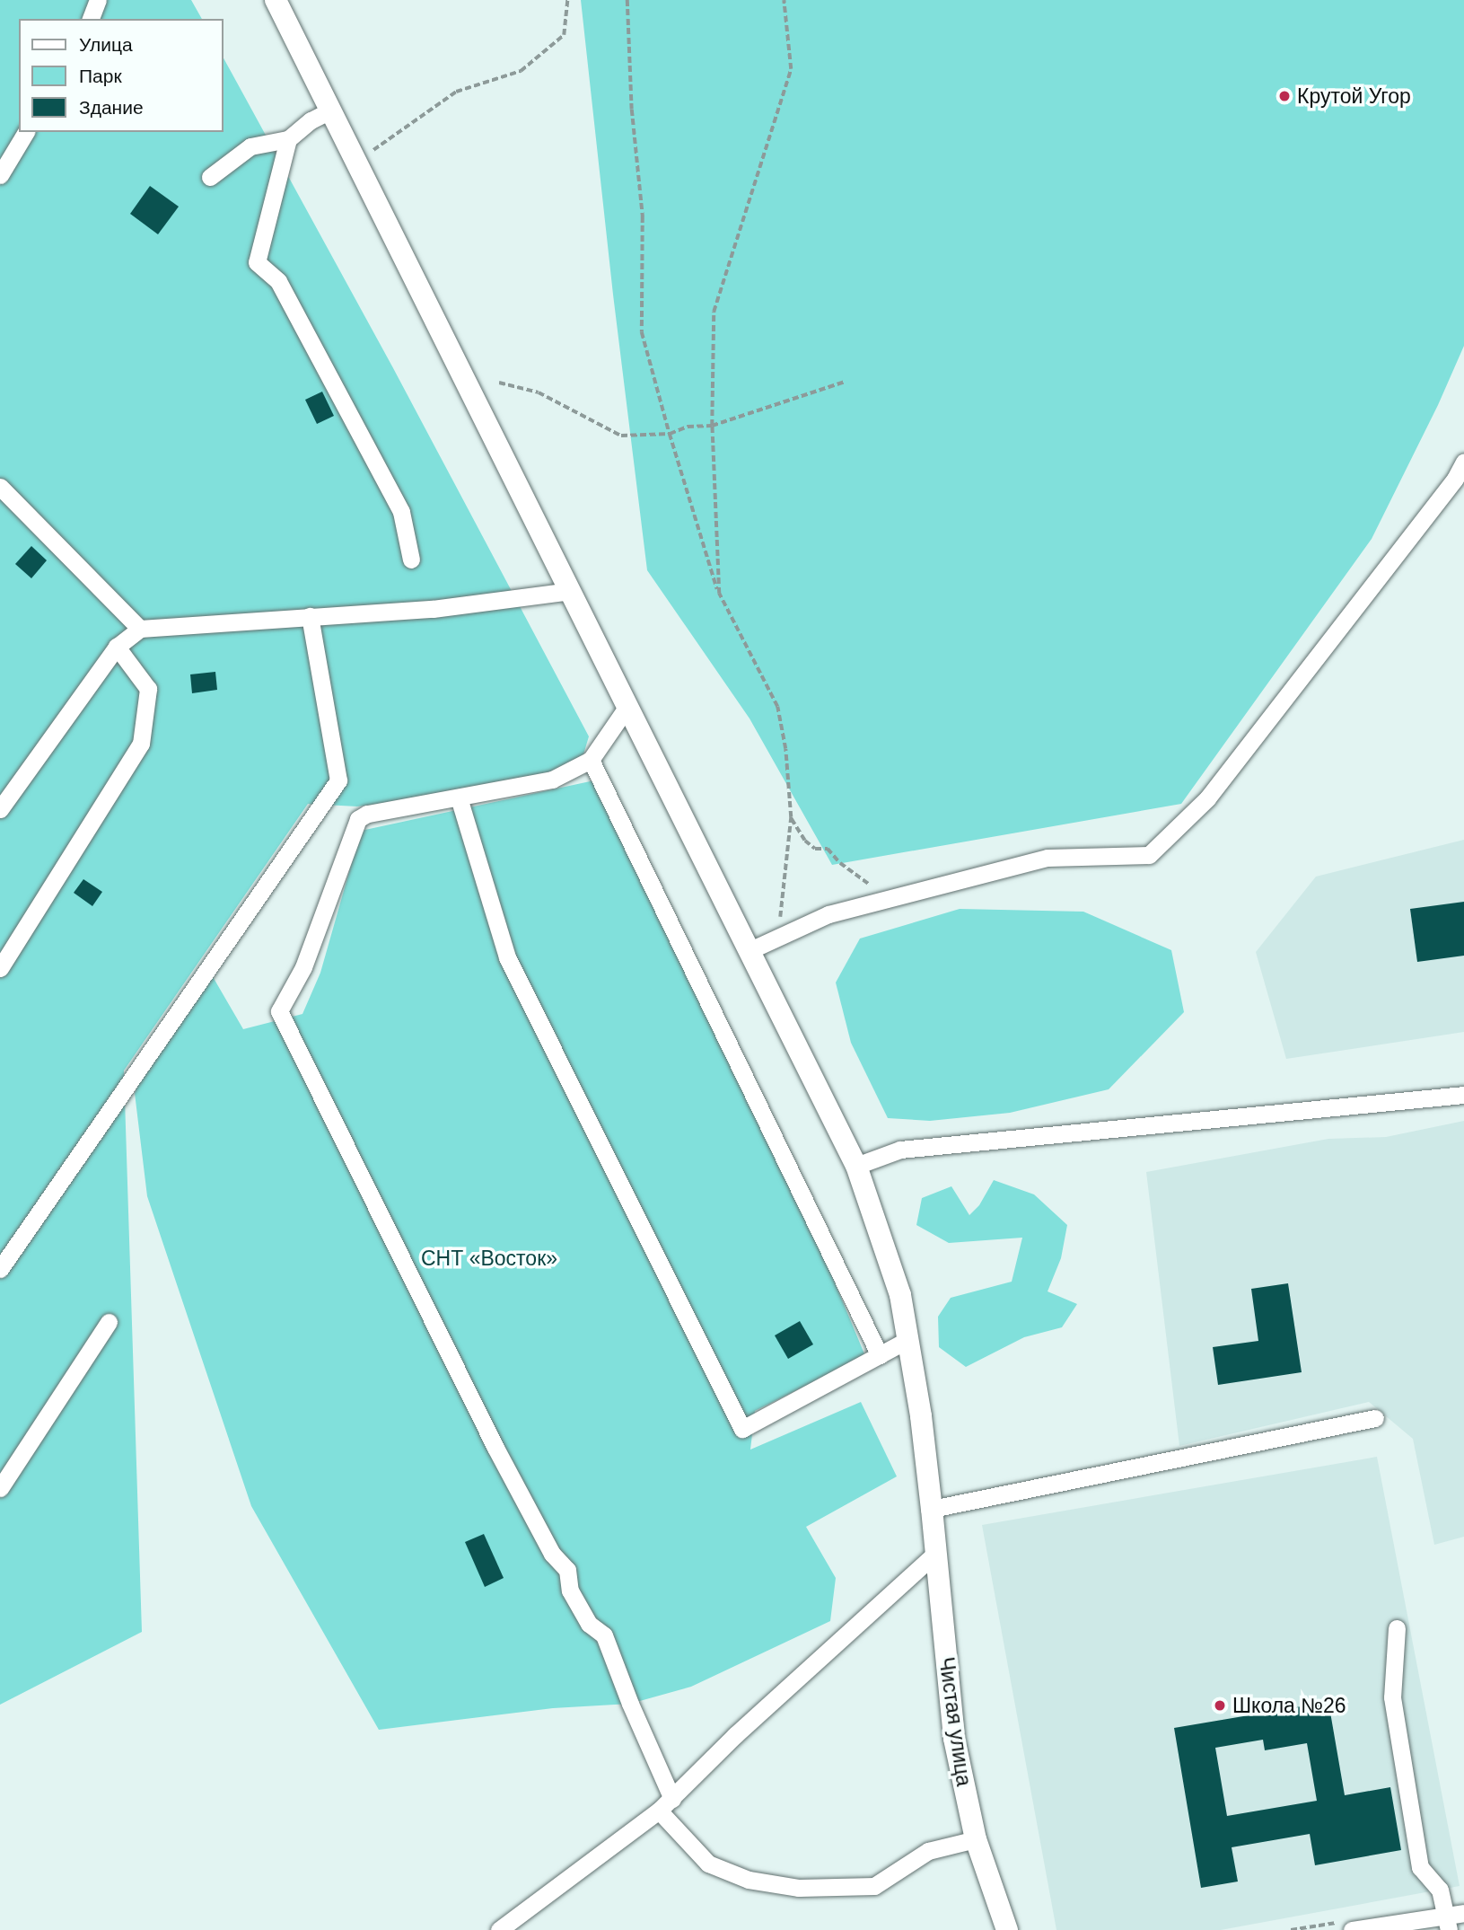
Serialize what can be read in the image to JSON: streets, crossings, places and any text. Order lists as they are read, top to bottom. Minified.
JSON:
{"streets":{"main road":["Чистая улица"]},"parks":["СНТ «Восток»"],"places":["Крутой Угор","Школа №26"],"legend":["Улица","Парк","Здание"]}
